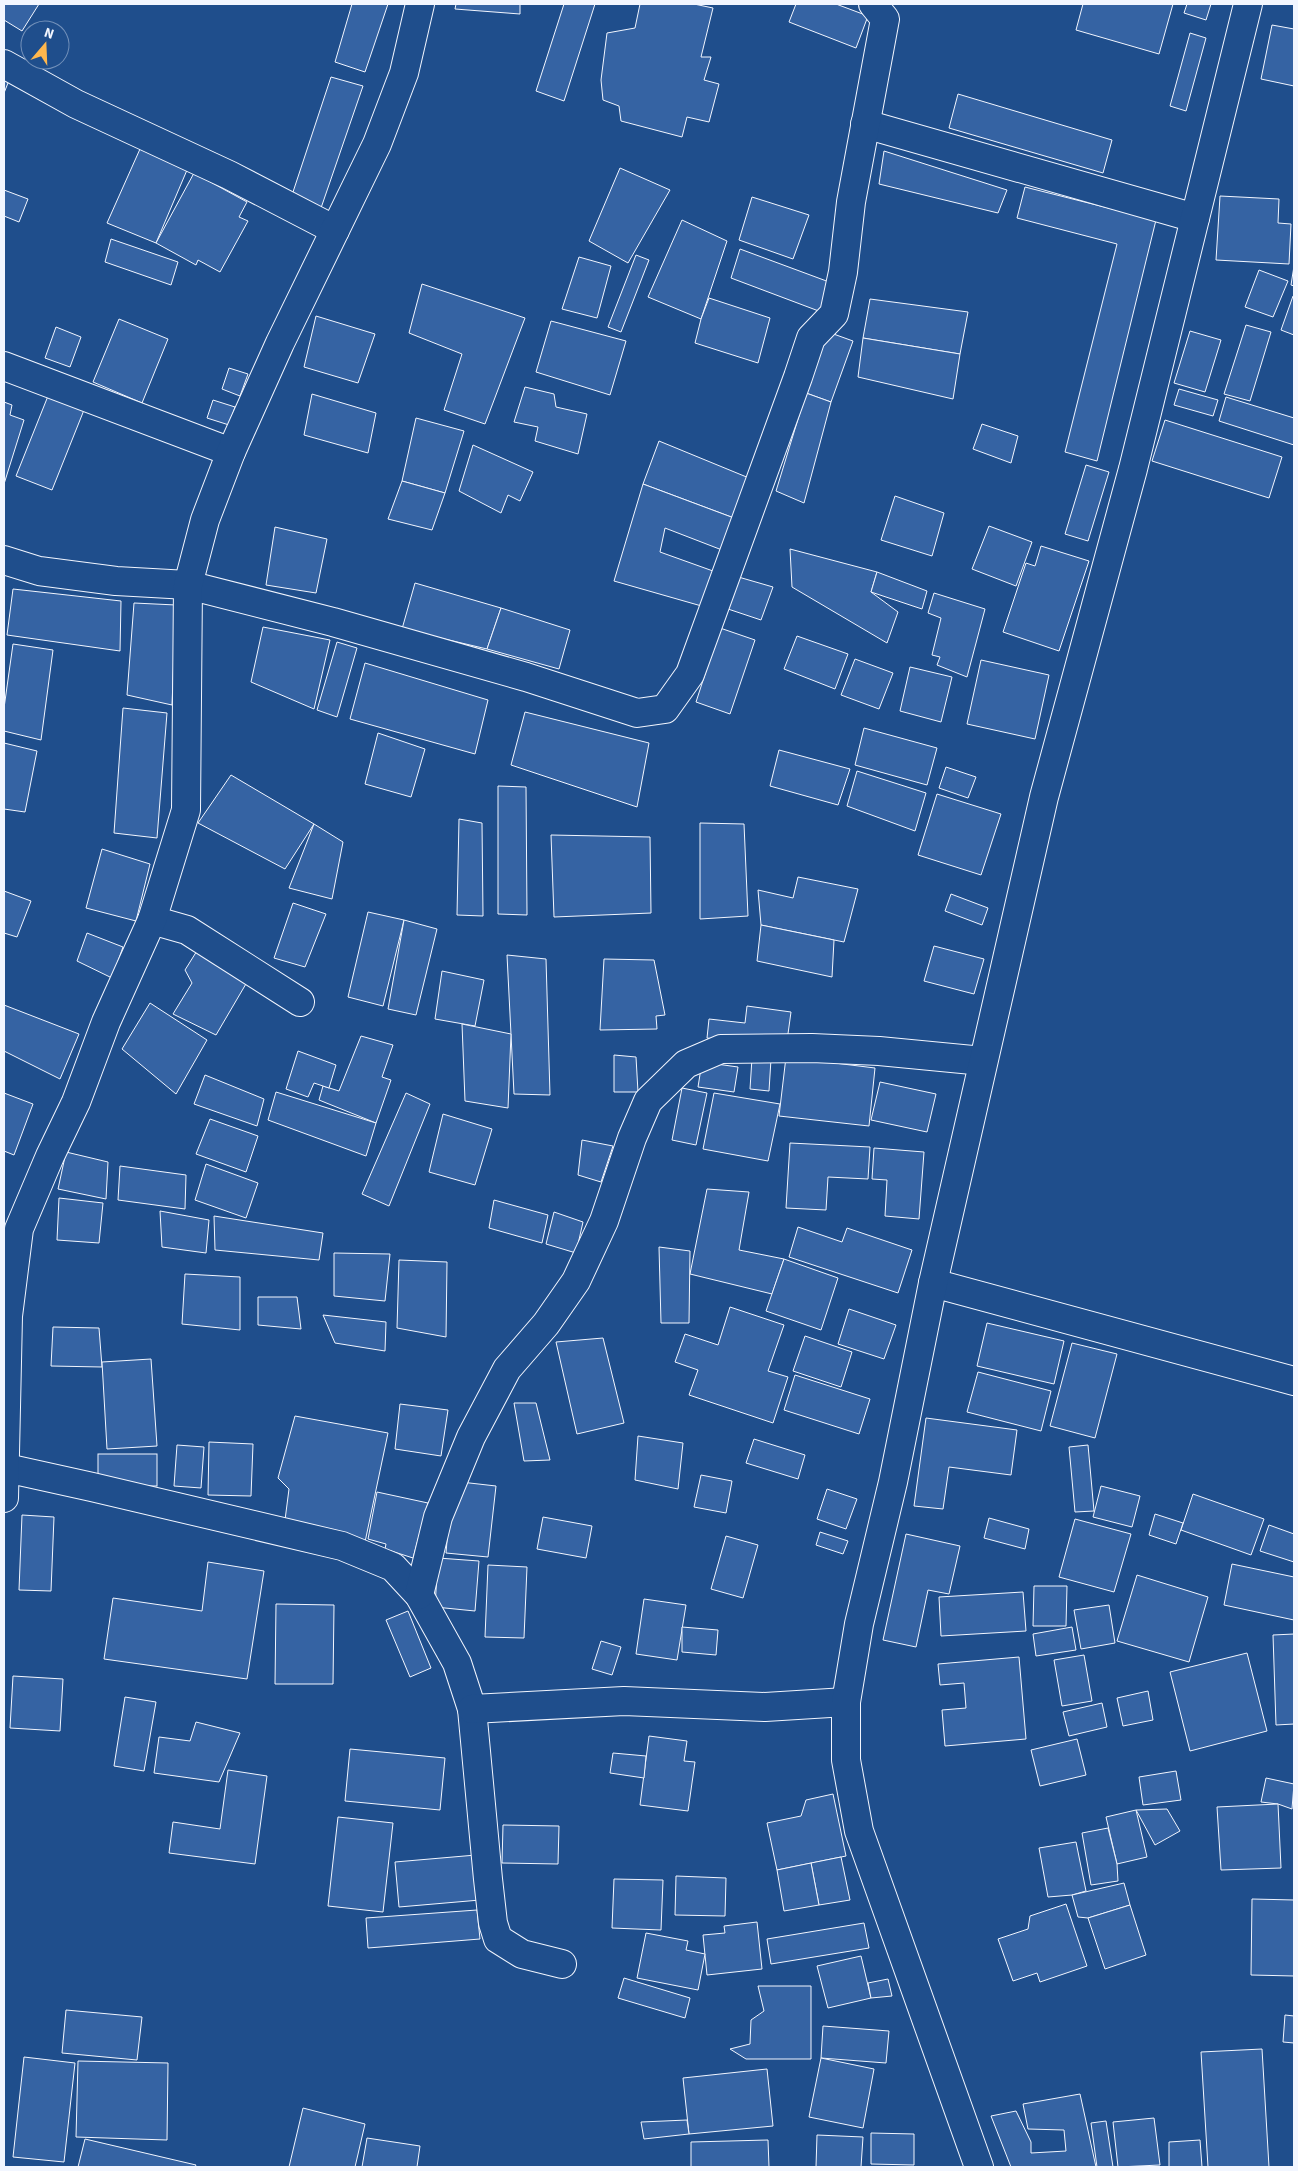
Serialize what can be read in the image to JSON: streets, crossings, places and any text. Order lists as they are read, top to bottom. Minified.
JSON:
{"north":"top"}
